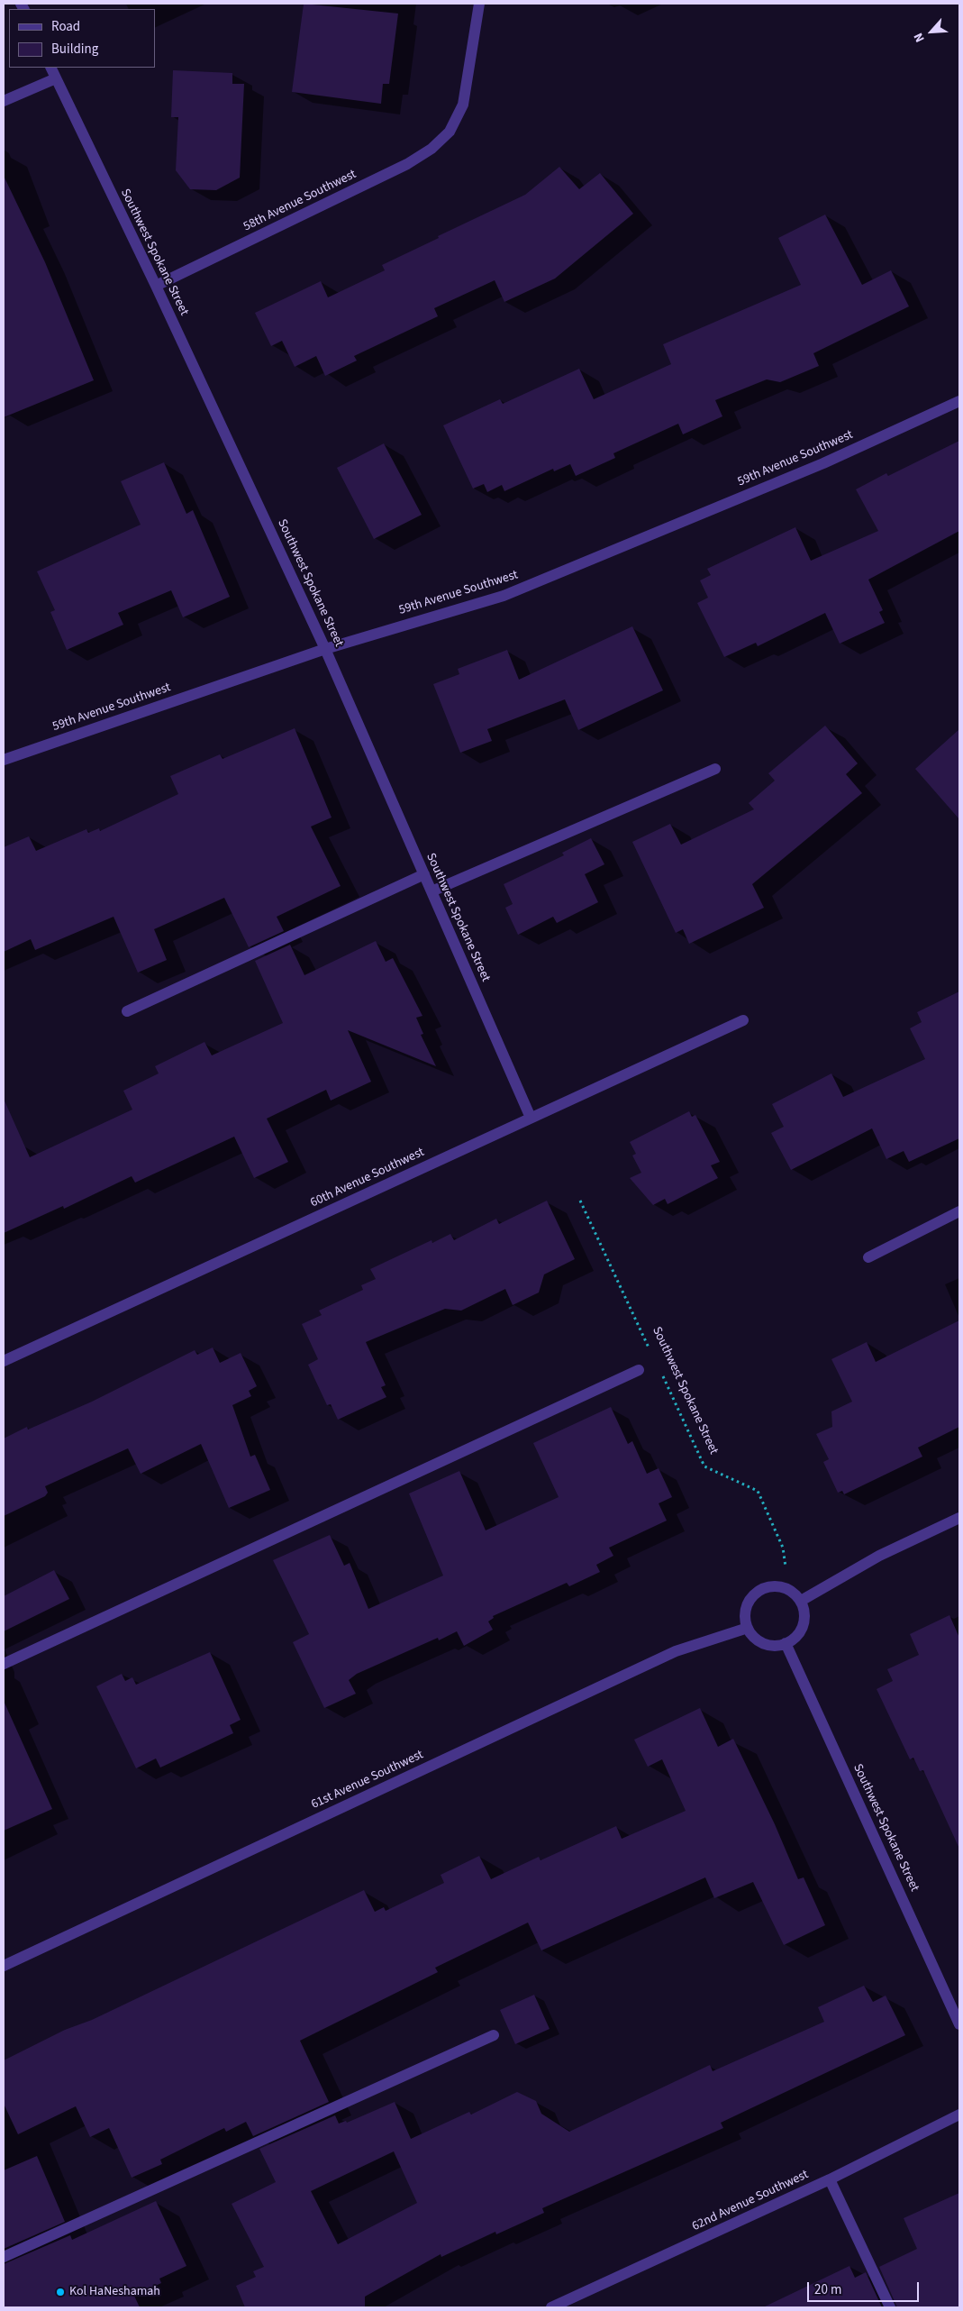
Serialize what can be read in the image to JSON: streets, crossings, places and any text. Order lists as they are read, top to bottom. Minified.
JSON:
{"streets":{"street":["58th Avenue Southwest","Southwest Spokane Street","59th Avenue Southwest","60th Avenue Southwest","61st Avenue Southwest","62nd Avenue Southwest"]},"crossings":[["58th Avenue Southwest","Southwest Spokane Street"],["Southwest Spokane Street","59th Avenue Southwest"],["Southwest Spokane Street","60th Avenue Southwest"],["Southwest Spokane Street","61st Avenue Southwest"]],"places":["Kol HaNeshamah"],"legend":["Road","Building"],"scale_bar":"20 m","north":"bottom left"}
